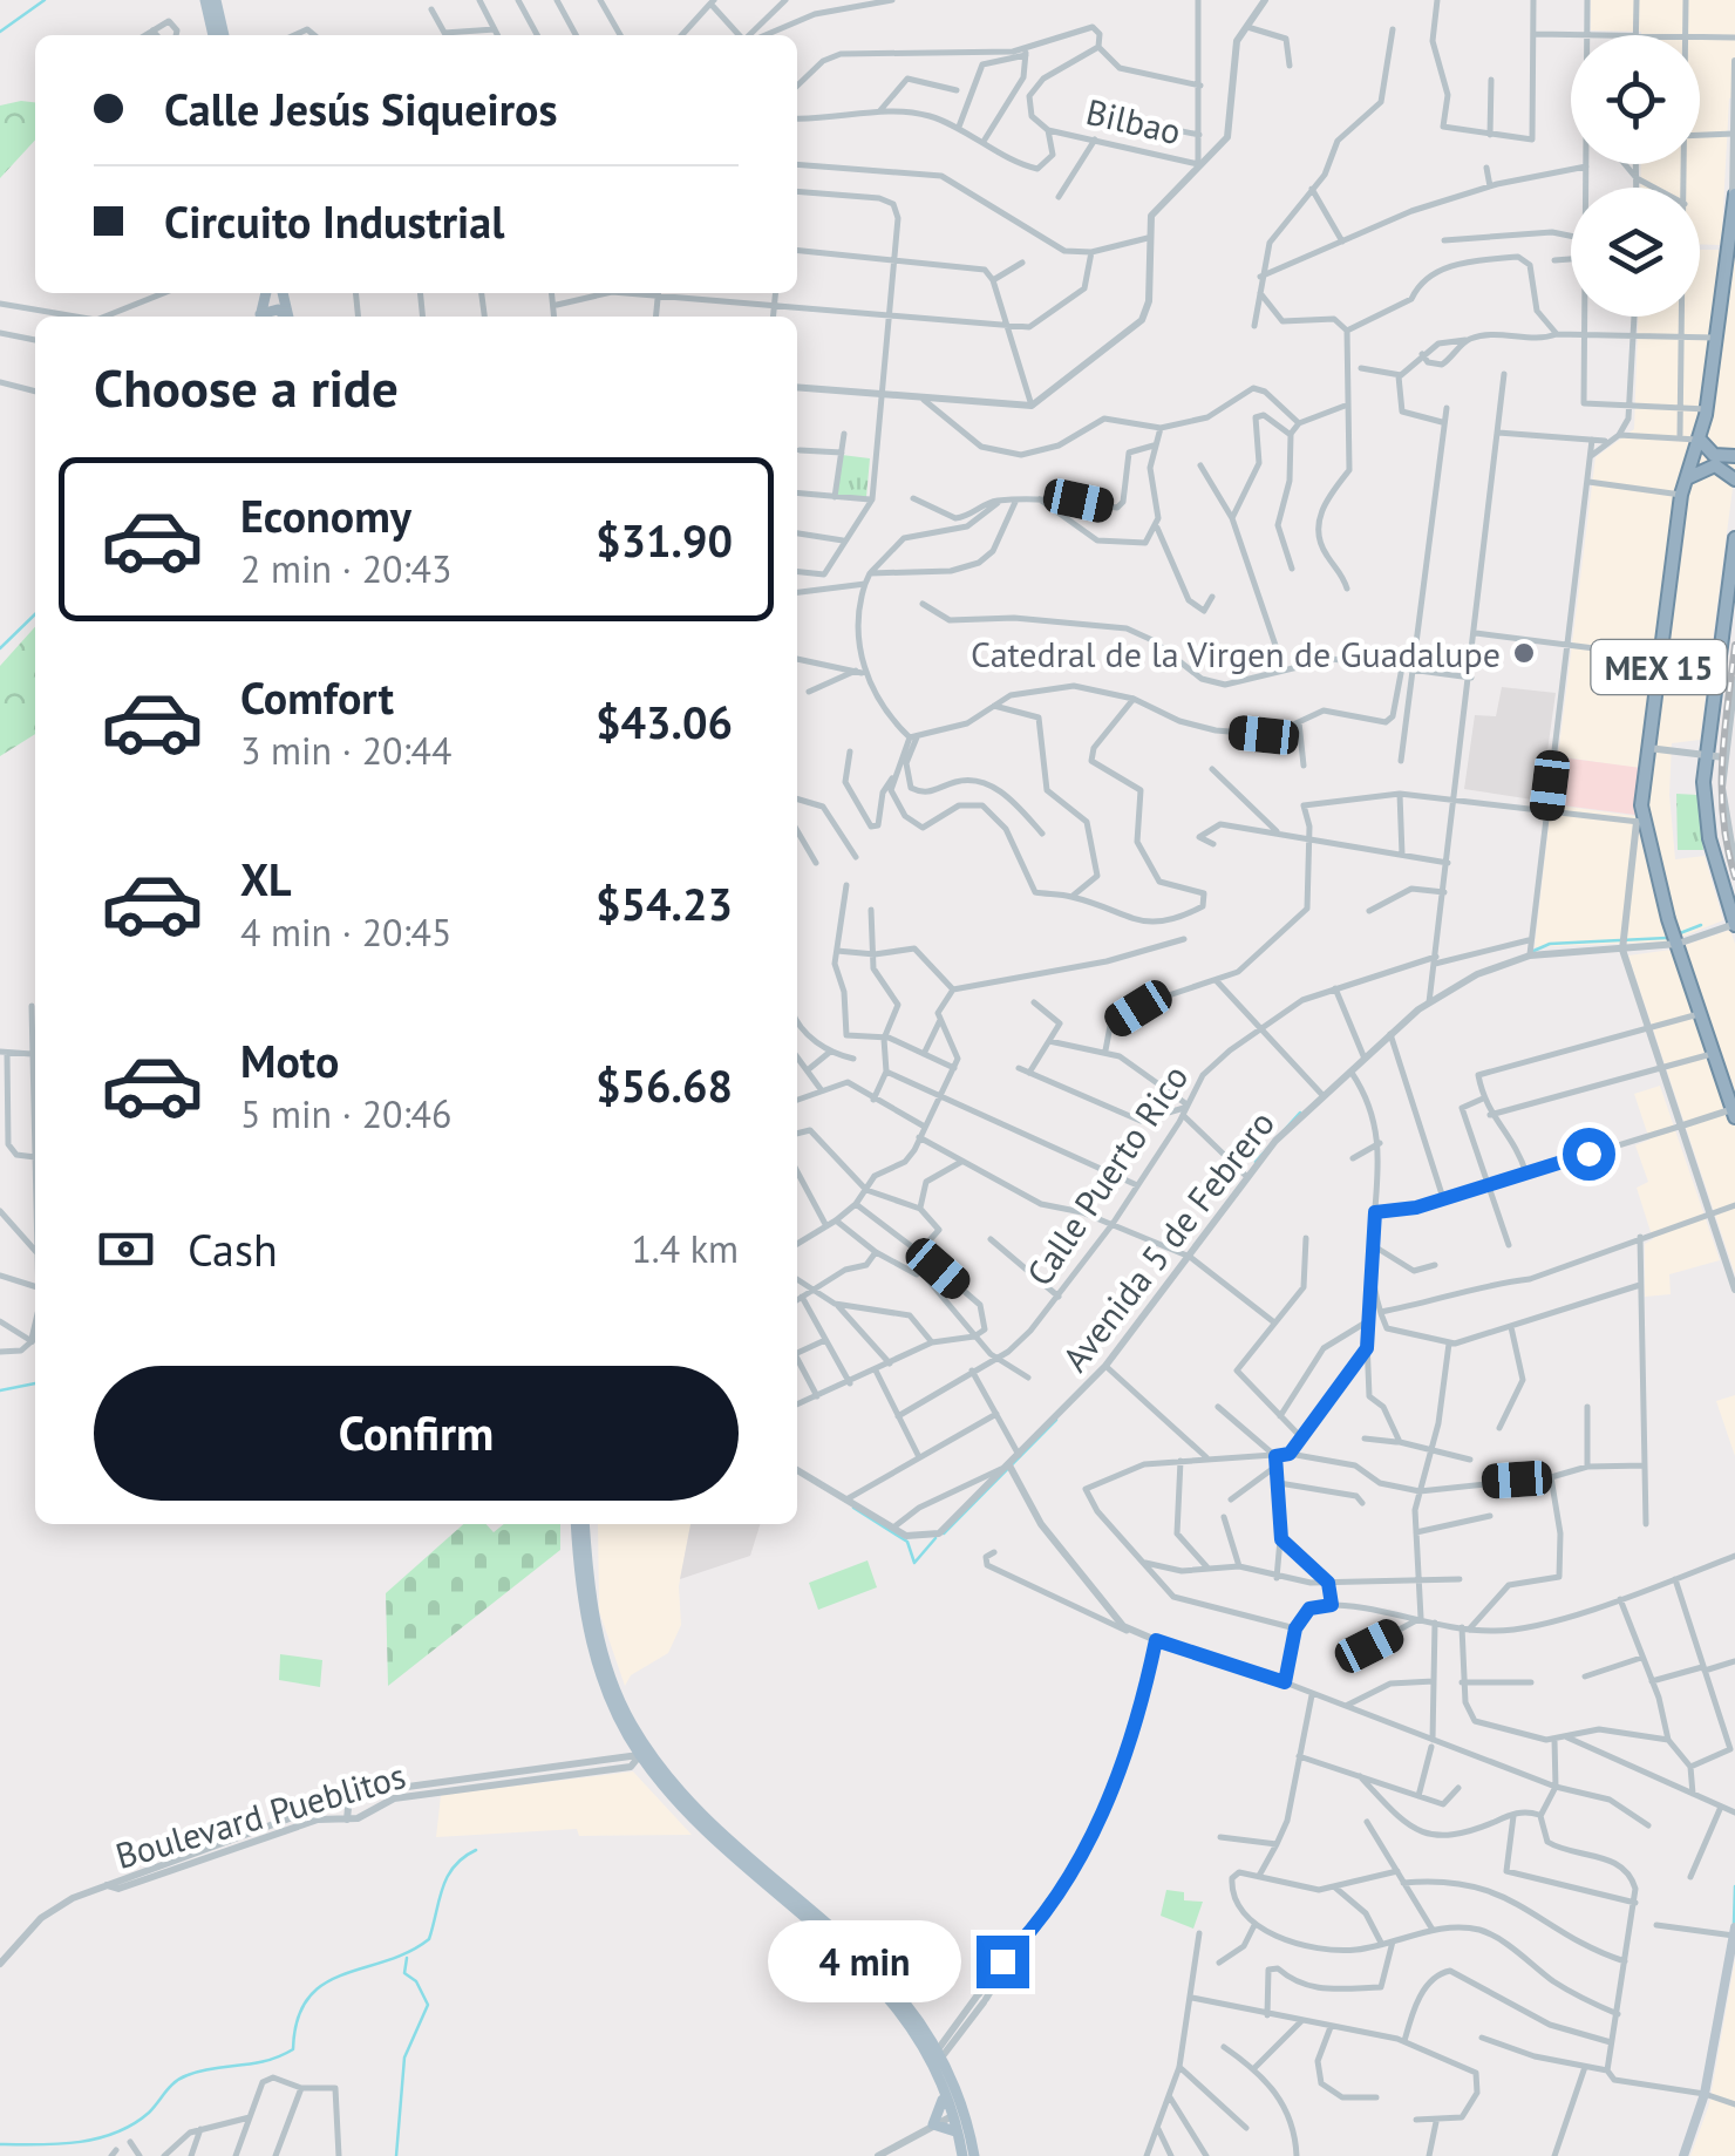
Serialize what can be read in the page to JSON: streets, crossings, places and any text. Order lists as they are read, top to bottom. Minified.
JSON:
{"streets":{"highway":["MEX 15"],"street":["Bilbao","Calle Puerto Rico","Avenida 5 de Febrero","Boulevard Pueblitos"]},"crossings":[["MEX 15","Avenida 5 de Febrero"]],"places":["Catedral de la Virgen de Guadalupe"],"page":{"banner":["Calle Jesús Siqueiros","Circuito Industrial"],"heading":"Choose a ride","list":[{"name":"Economy","note":"2 min · 20:43","value":"$31.90"},{"name":"Comfort","note":"3 min · 20:44","value":"$43.06"},{"name":"XL","note":"4 min · 20:45","value":"$54.23"},{"name":"Moto","note":"5 min · 20:46","value":"$56.68"}],"pay":["Cash","1.4 km"],"buttons":"Confirm","bubble":"4 min"}}
